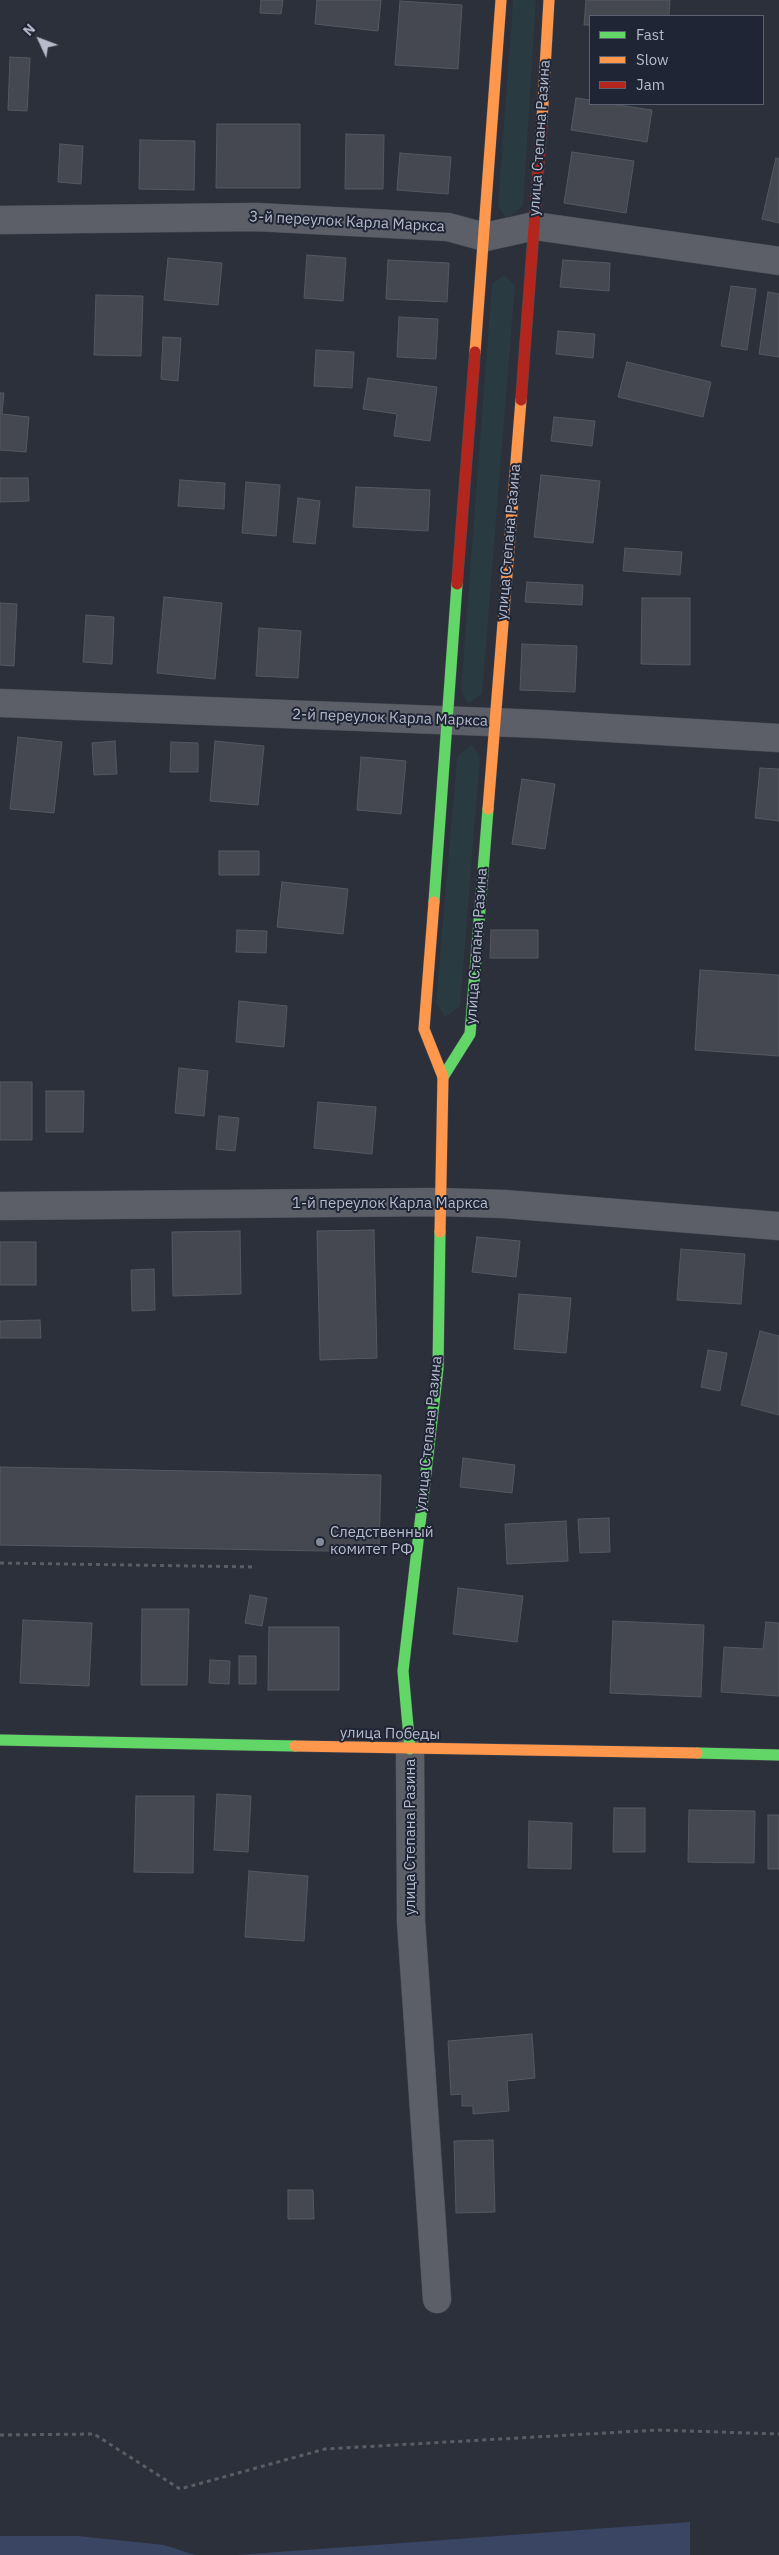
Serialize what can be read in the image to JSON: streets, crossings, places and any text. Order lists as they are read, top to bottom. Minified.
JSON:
{"streets":{"street":["улица Степана Разина","3-й переулок Карла Маркса","2-й переулок Карла Маркса","1-й переулок Карла Маркса","улица Победы"]},"crossings":[["улица Степана Разина","3-й переулок Карла Маркса"],["улица Степана Разина","2-й переулок Карла Маркса"],["улица Степана Разина","1-й переулок Карла Маркса"],["улица Степана Разина","улица Победы"]],"places":["Следственный комитет РФ"],"legend":["Fast","Slow","Jam"],"north":"top left"}
